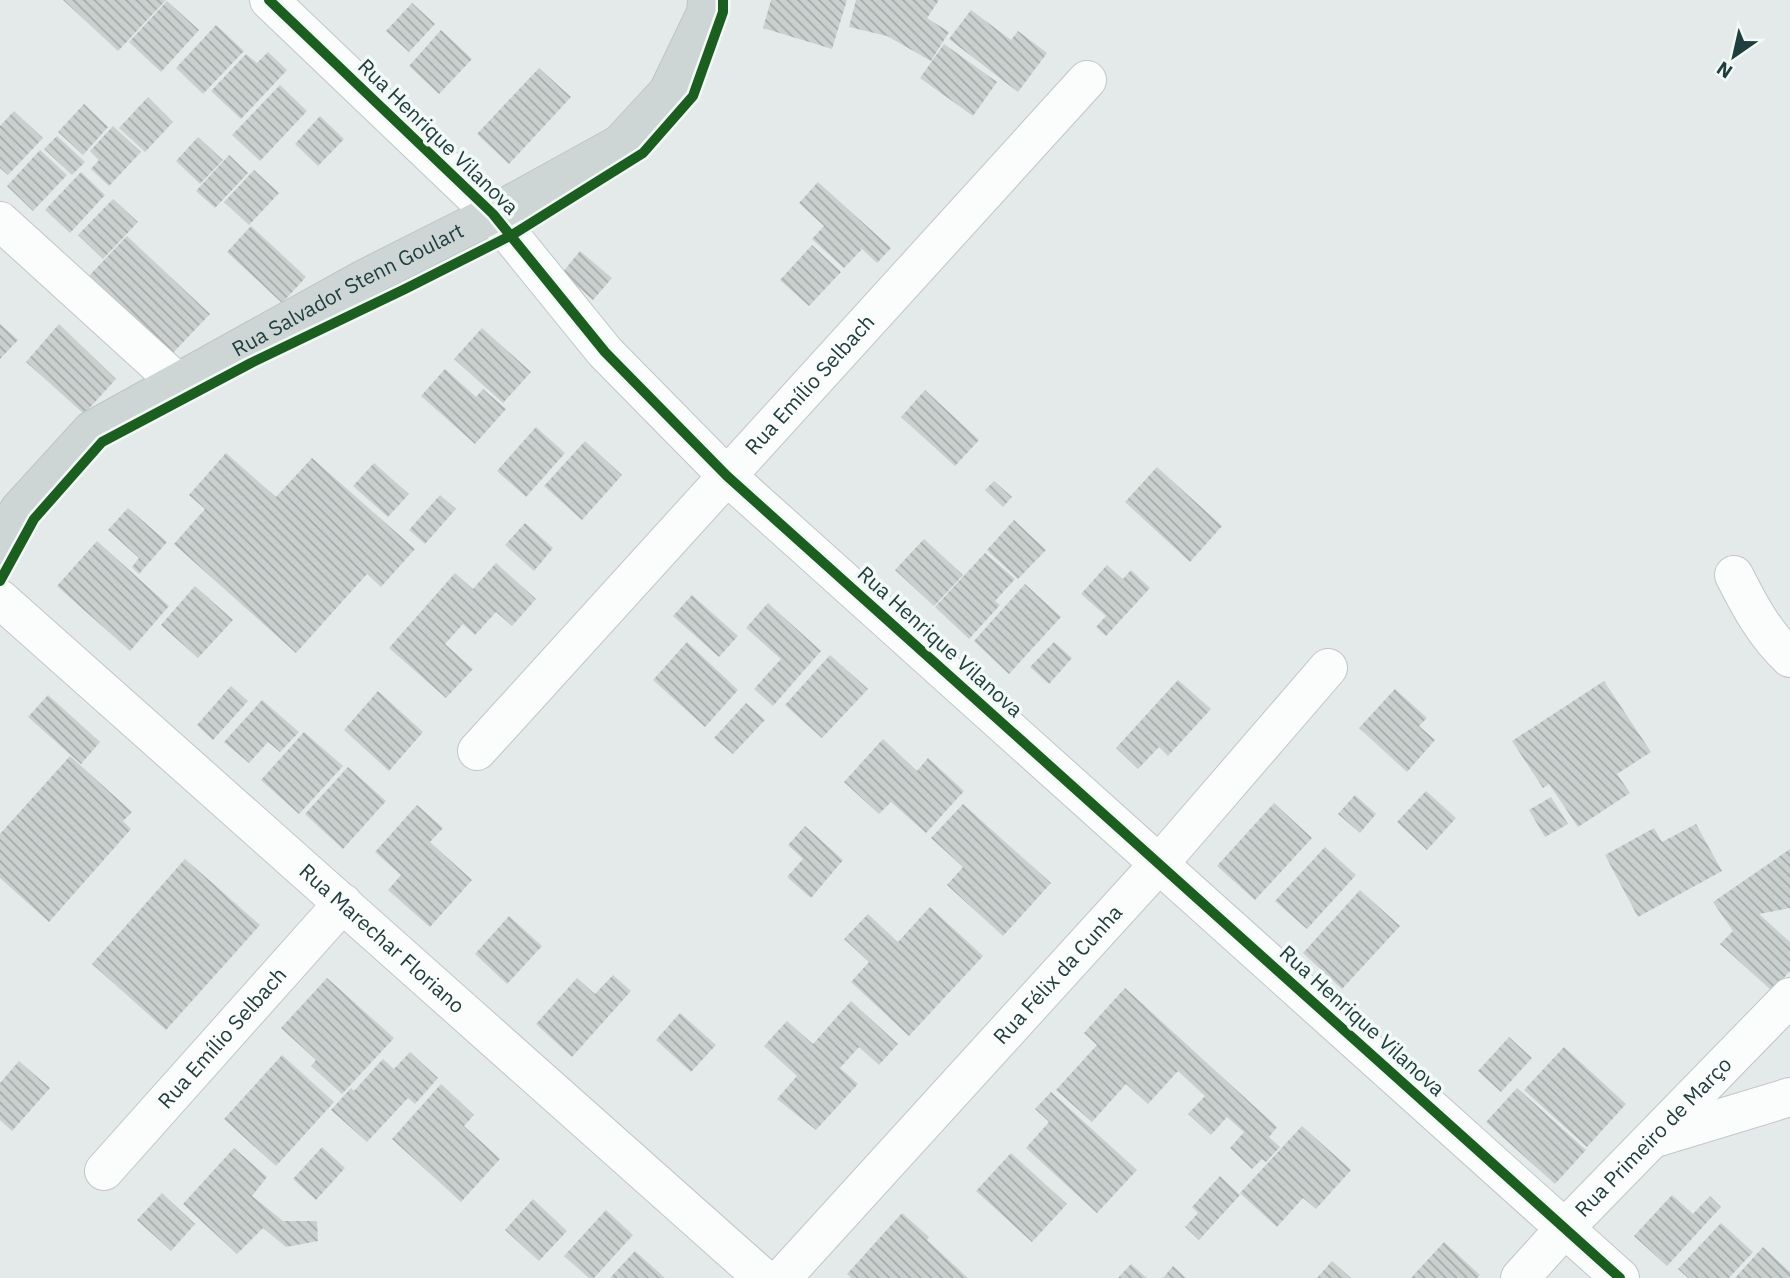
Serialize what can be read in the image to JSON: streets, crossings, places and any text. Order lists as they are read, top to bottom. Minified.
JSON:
{"streets":{"main road":["Rua Salvador Stenn Goulart"],"street":["Rua Henrique Vilanova","Rua Emílio Selbach","Rua Marechar Floriano","Rua Félix da Cunha","Rua Primeiro de Março"]},"crossings":[["Rua Henrique Vilanova","Rua Salvador Stenn Goulart"],["Rua Henrique Vilanova","Rua Emílio Selbach"],["Rua Henrique Vilanova","Rua Félix da Cunha"],["Rua Henrique Vilanova","Rua Primeiro de Março"],["Rua Emílio Selbach","Rua Marechar Floriano"]],"north":"bottom left"}
